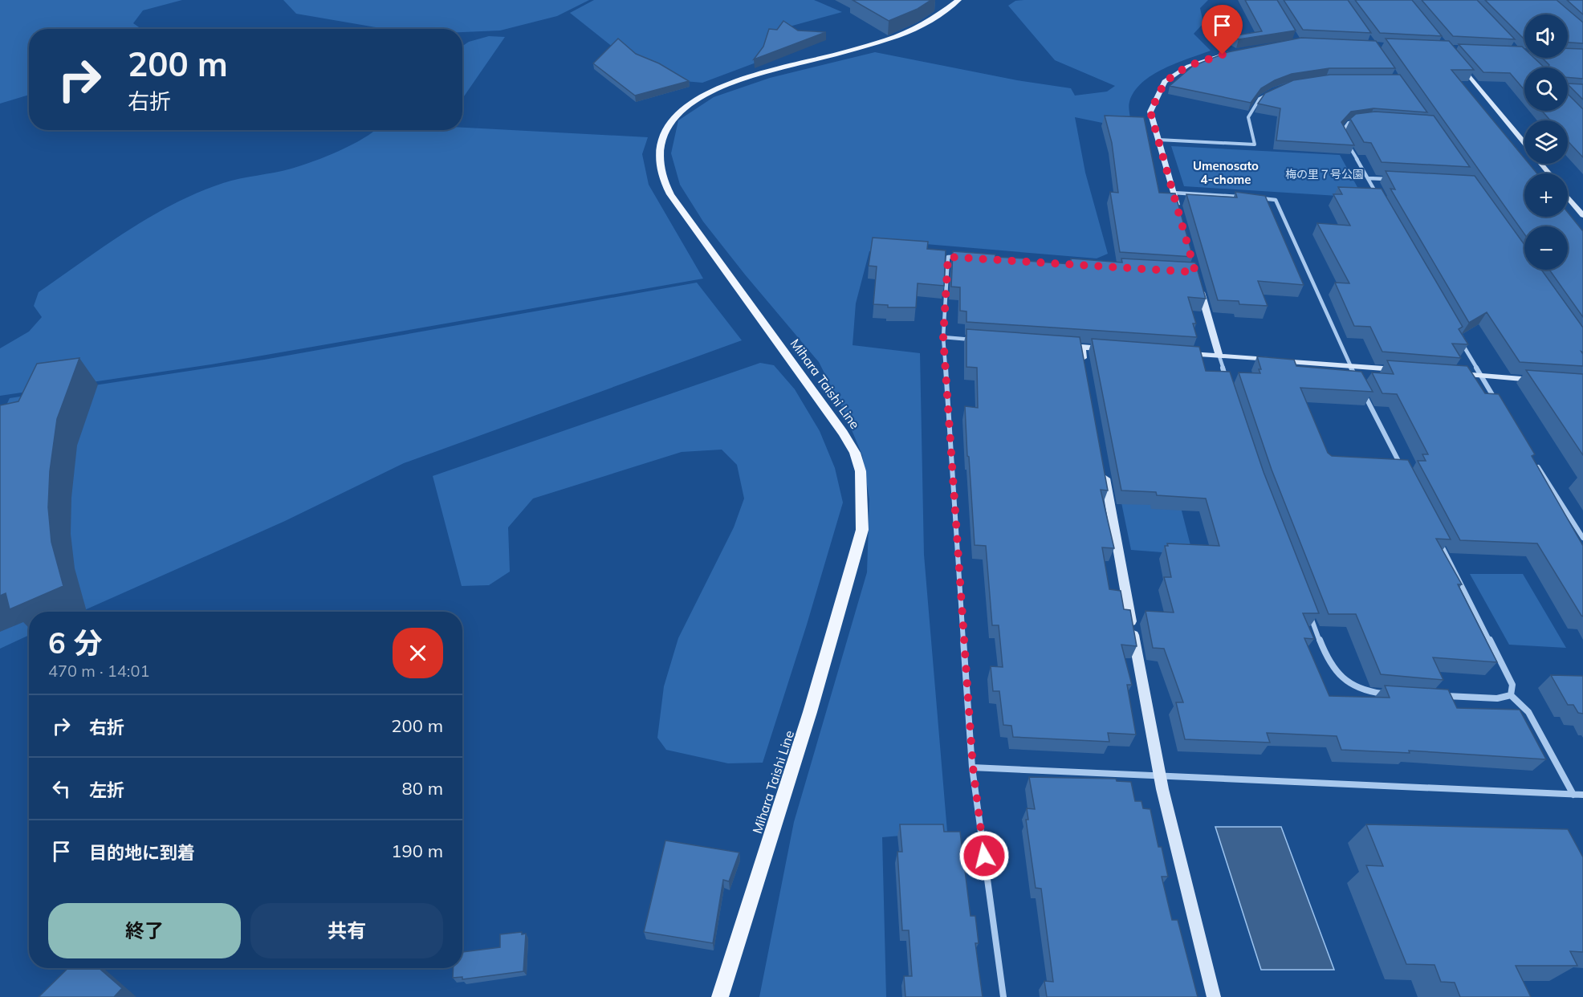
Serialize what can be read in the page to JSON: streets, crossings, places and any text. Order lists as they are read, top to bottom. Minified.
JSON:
{"streets":{"main road":["Mihara Taishi Line"]},"districts":["Umenosato 4-chome"],"parks":["梅の里７号公園"],"page":{"map_buttons":["+","−"],"turn":["200 m","右折"],"heading":["6 分","470 m · 14:01"],"list":[{"name":"右折","value":"200 m"},{"name":"左折","value":"80 m"},{"name":"目的地に到着","value":"190 m"}],"buttons":["終了","共有"]}}
